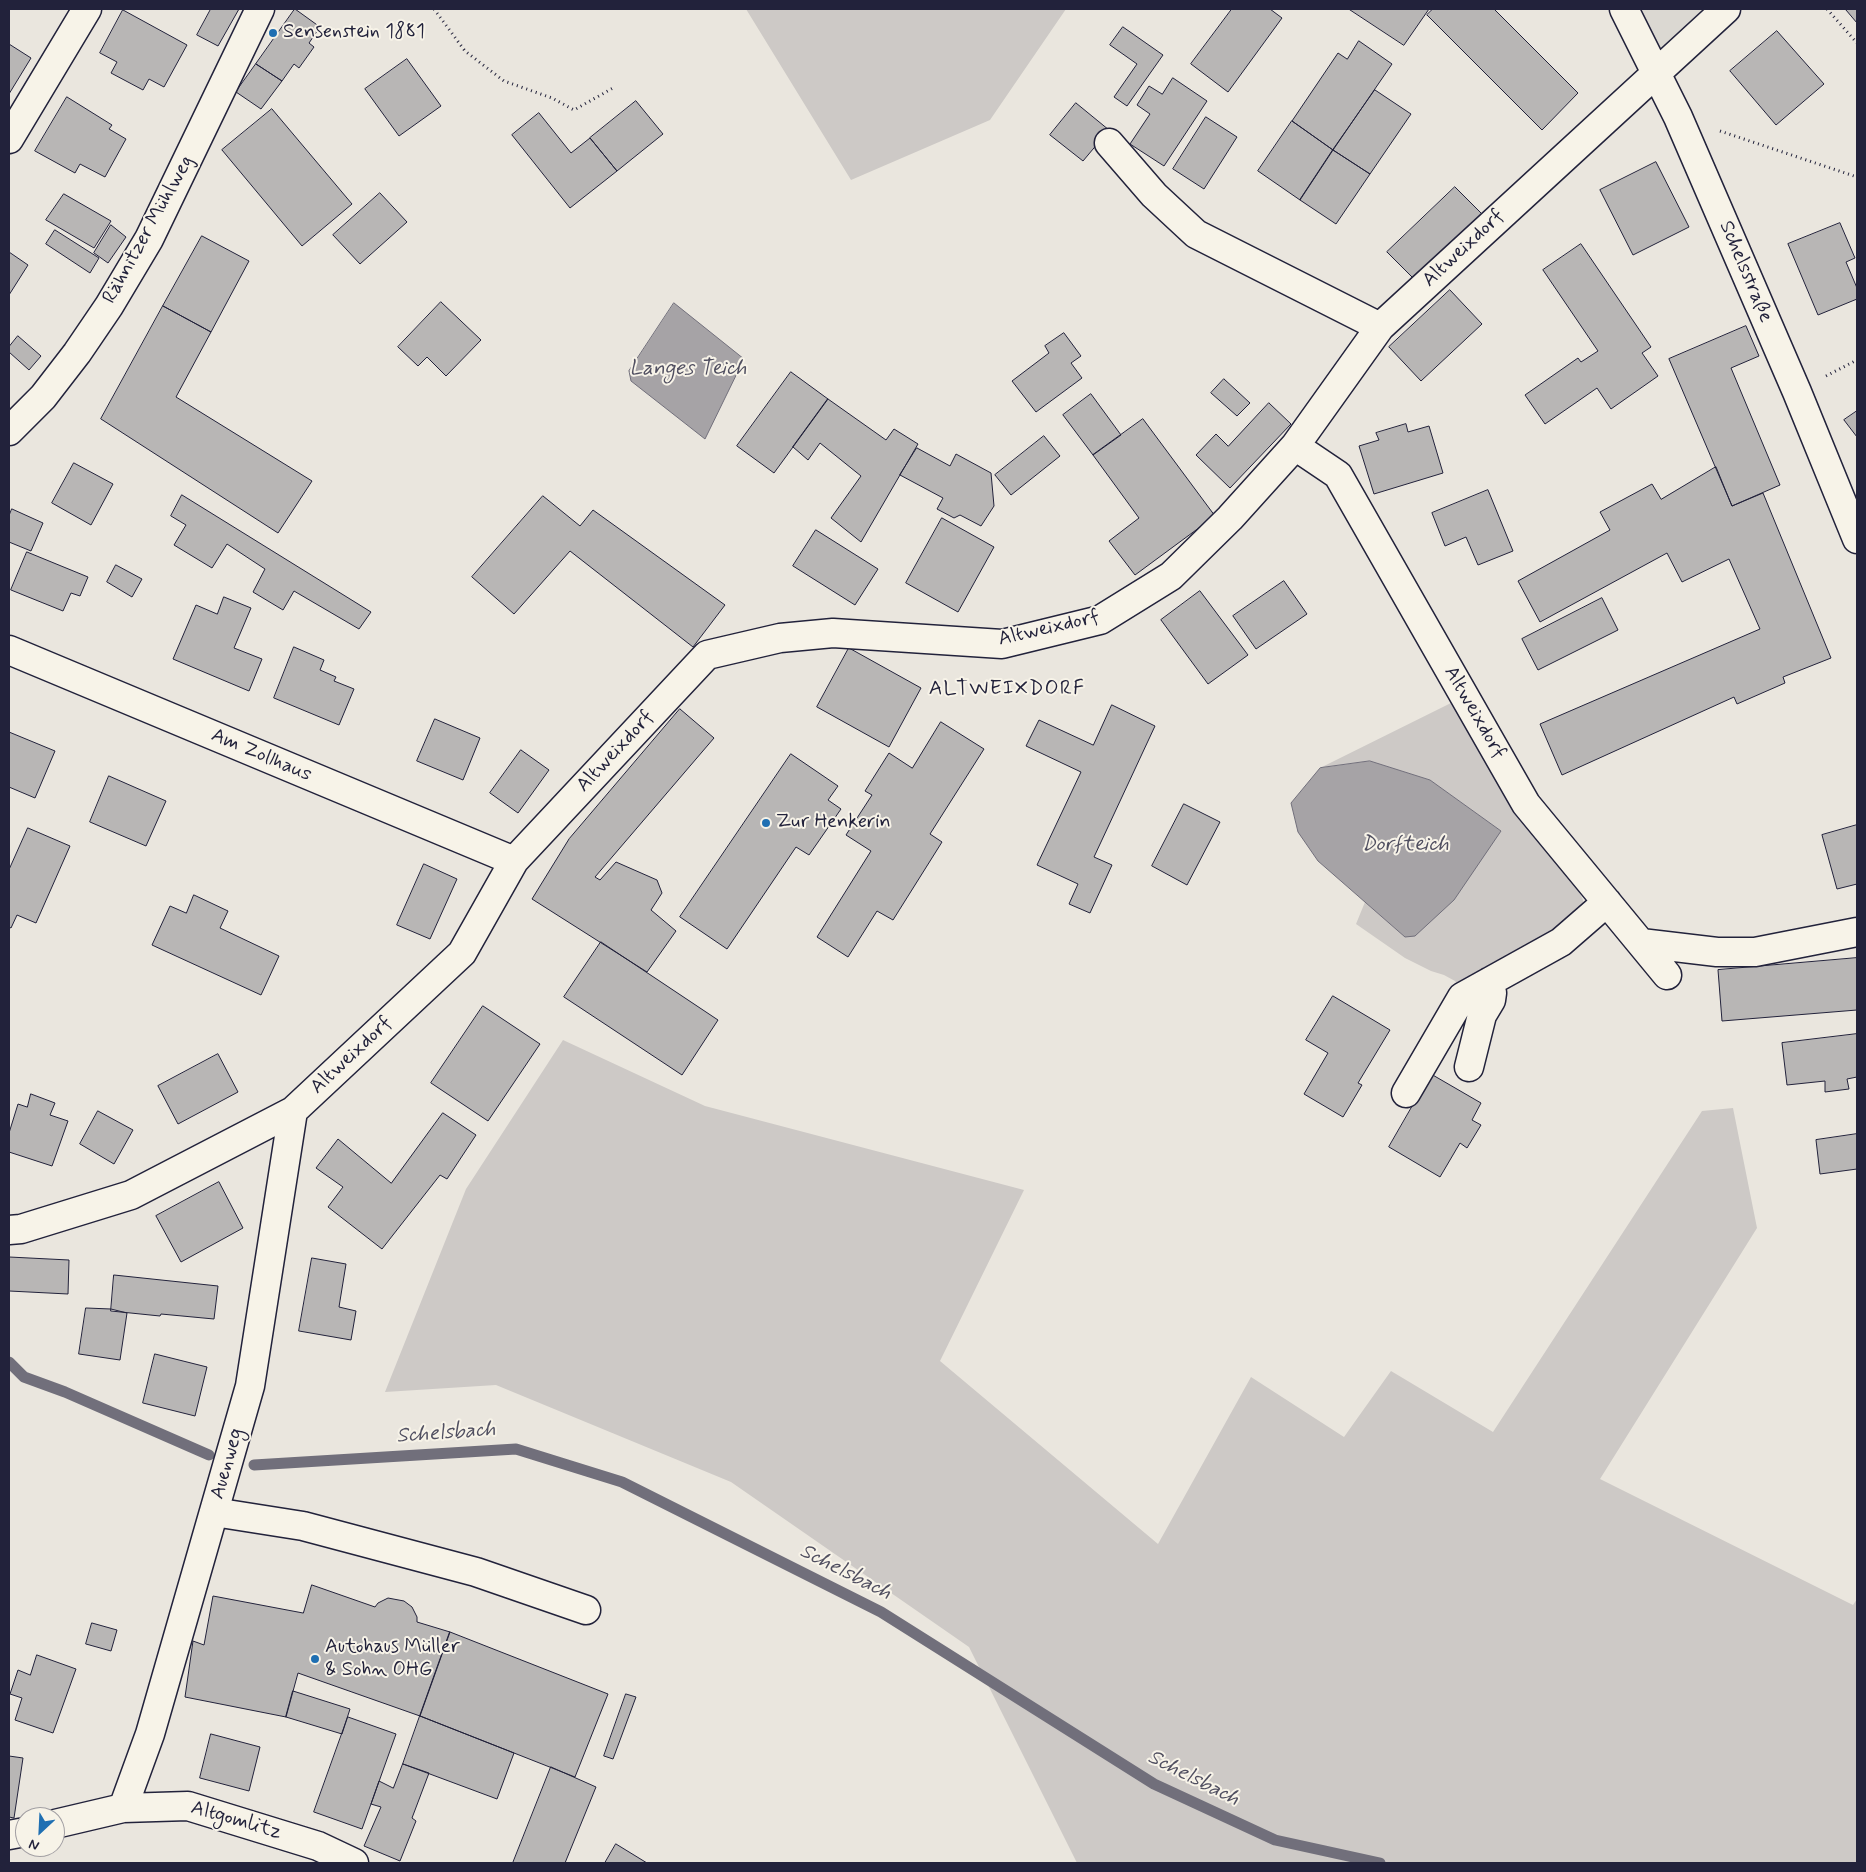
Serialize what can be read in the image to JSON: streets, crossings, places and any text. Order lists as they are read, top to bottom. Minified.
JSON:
{"streets":{"street":["Rähnitzer Mühlweg","Altweixdorf","Schelsstraße","Am Zollhaus","Auenweg","Altgomlitz"]},"crossings":[["Altweixdorf","Schelsstraße"],["Altweixdorf","Am Zollhaus"],["Altweixdorf","Auenweg"],["Auenweg","Altgomlitz"]],"districts":["ALTWEIXDORF"],"water":["Langes Teich","Dorfteich","Schelsbach"],"places":["Sensenstein 1881","Zur Henkerin","Autohaus Müller & Sohn OHG"],"north":"bottom left"}
